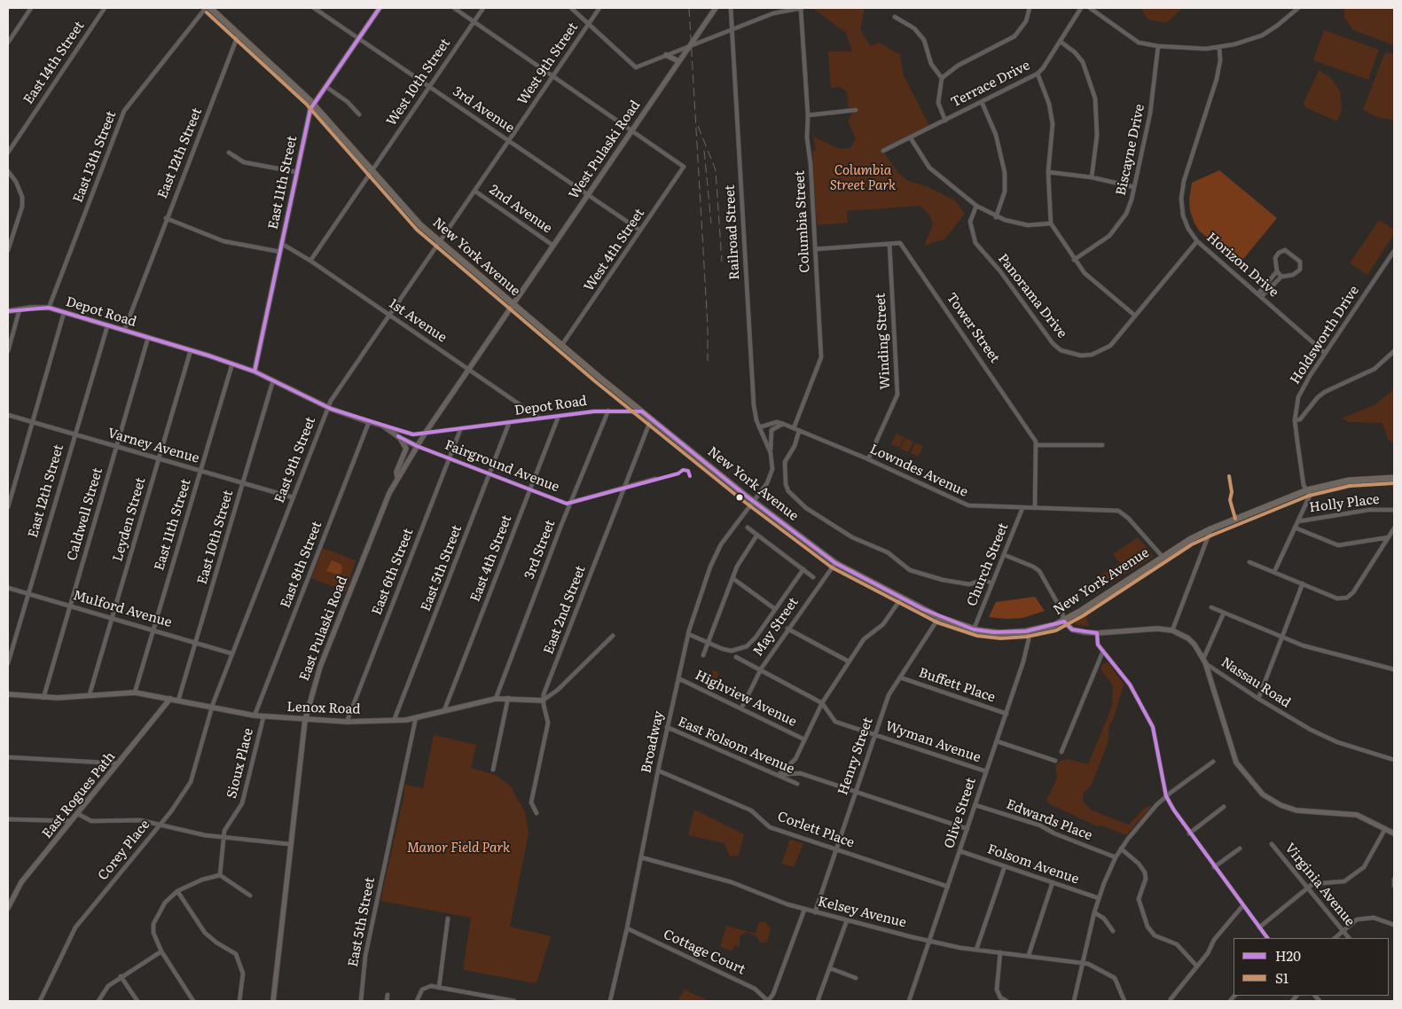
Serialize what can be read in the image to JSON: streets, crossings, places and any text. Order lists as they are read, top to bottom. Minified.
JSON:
{"streets":{"main road":["New York Avenue"],"street":["East 14th Street","West 9th Street","West 10th Street","Terrace Drive","3rd Avenue","West Pulaski Road","Biscayne Drive","East 12th Street","East 13th Street","East 11th Street","2nd Avenue","Columbia Street","Railroad Street","West 4th Street","Horizon Drive","Panorama Drive","Depot Road","1st Avenue","Tower Street","Holdsworth Drive","Winding Street","Varney Avenue","East 9th Street","Fairground Avenue","Lowndes Avenue","Holly Place","Caldwell Street","Leyden Street","East 10th Street","3rd Street","East 4th Street","East 8th Street","Church Street","East 5th Street","East 6th Street","Mulford Avenue","East 2nd Street","May Street","East Pulaski Road","Nassau Road","Buffett Place","Highview Avenue","Lenox Road","Broadway","Wyman Avenue","East Folsom Avenue","Henry Street","Sioux Place","East Rogues Path","Olive Street","Edwards Place","Corlett Place","Corey Place","Folsom Avenue","Virginia Avenue","Kelsey Avenue","Cottage Court"]},"crossings":[["West 9th Street","3rd Avenue"],["West 9th Street","2nd Avenue"],["West 9th Street","New York Avenue"],["West 9th Street","East 9th Street"],["West 10th Street","3rd Avenue"],["West 10th Street","New York Avenue"],["3rd Avenue","West Pulaski Road"],["3rd Avenue","East 11th Street"],["3rd Avenue","West 4th Street"],["West Pulaski Road","2nd Avenue"],["West Pulaski Road","West 4th Street"],["West Pulaski Road","New York Avenue"],["West Pulaski Road","East Pulaski Road"],["East 12th Street","New York Avenue"],["East 12th Street","Depot Road"],["East 12th Street","Varney Avenue"],["East 12th Street","Mulford Avenue"],["East 13th Street","Depot Road"],["East 11th Street","New York Avenue"],["East 11th Street","Depot Road"],["East 11th Street","1st Avenue"],["East 11th Street","Varney Avenue"],["East 11th Street","Mulford Avenue"],["East 11th Street","Lenox Road"],["Columbia Street","Lowndes Avenue"],["Railroad Street","New York Avenue"],["Railroad Street","Lowndes Avenue"],["Railroad Street","Broadway"],["West 4th Street","New York Avenue"],["New York Avenue","Depot Road"],["New York Avenue","Holdsworth Drive"],["New York Avenue","East 9th Street"],["New York Avenue","Lowndes Avenue"],["New York Avenue","Church Street"],["New York Avenue","East 2nd Street"],["New York Avenue","May Street"],["New York Avenue","East Pulaski Road"],["New York Avenue","Nassau Road"],["New York Avenue","Broadway"],["New York Avenue","Henry Street"],["New York Avenue","Olive Street"],["Horizon Drive","Panorama Drive"],["Horizon Drive","Holdsworth Drive"],["Depot Road","1st Avenue"],["Depot Road","East 9th Street"],["Depot Road","Fairground Avenue"],["Depot Road","Caldwell Street"],["Depot Road","Leyden Street"],["Depot Road","East 10th Street"],["Depot Road","3rd Street"],["Depot Road","East 4th Street"],["Depot Road","East 8th Street"],["Depot Road","East 5th Street"],["Depot Road","East 6th Street"],["Depot Road","East Pulaski Road"],["1st Avenue","East 9th Street"],["1st Avenue","East Pulaski Road"],["Tower Street","Winding Street"],["Winding Street","Lowndes Avenue"],["Varney Avenue","East 9th Street"],["Varney Avenue","Caldwell Street"],["Varney Avenue","Leyden Street"],["Varney Avenue","East 10th Street"],["East 9th Street","Mulford Avenue"],["East 9th Street","Lenox Road"],["East 9th Street","Corey Place"],["Fairground Avenue","3rd Street"],["Fairground Avenue","East 4th Street"],["Fairground Avenue","East 5th Street"],["Fairground Avenue","East 6th Street"],["Fairground Avenue","East 2nd Street"],["Fairground Avenue","East Pulaski Road"],["Lowndes Avenue","Church Street"],["Caldwell Street","Mulford Avenue"],["Caldwell Street","Lenox Road"],["Leyden Street","Mulford Avenue"],["Leyden Street","Lenox Road"],["East 10th Street","Mulford Avenue"],["East 10th Street","Lenox Road"],["3rd Street","Lenox Road"],["East 4th Street","Lenox Road"],["East 8th Street","Lenox Road"],["East 5th Street","Lenox Road"],["East 6th Street","Lenox Road"],["East 2nd Street","Lenox Road"],["May Street","Highview Avenue"],["May Street","Wyman Avenue"],["East Pulaski Road","Lenox Road"],["Buffett Place","Henry Street"],["Buffett Place","Olive Street"],["Highview Avenue","Broadway"],["Lenox Road","Sioux Place"],["Lenox Road","East Rogues Path"],["Lenox Road","Corey Place"],["Broadway","East Folsom Avenue"],["Broadway","Corlett Place"],["Broadway","Kelsey Avenue"],["Broadway","Cottage Court"],["Wyman Avenue","Henry Street"],["Wyman Avenue","Olive Street"],["Henry Street","Corlett Place"],["Henry Street","Kelsey Avenue"],["Olive Street","Edwards Place"],["Olive Street","Corlett Place"],["Olive Street","Folsom Avenue"],["Olive Street","Kelsey Avenue"]],"parks":["Columbia Street Park","Manor Field Park"],"lines":["transit line H20","transit line S1"],"legend":["H20","S1"]}
